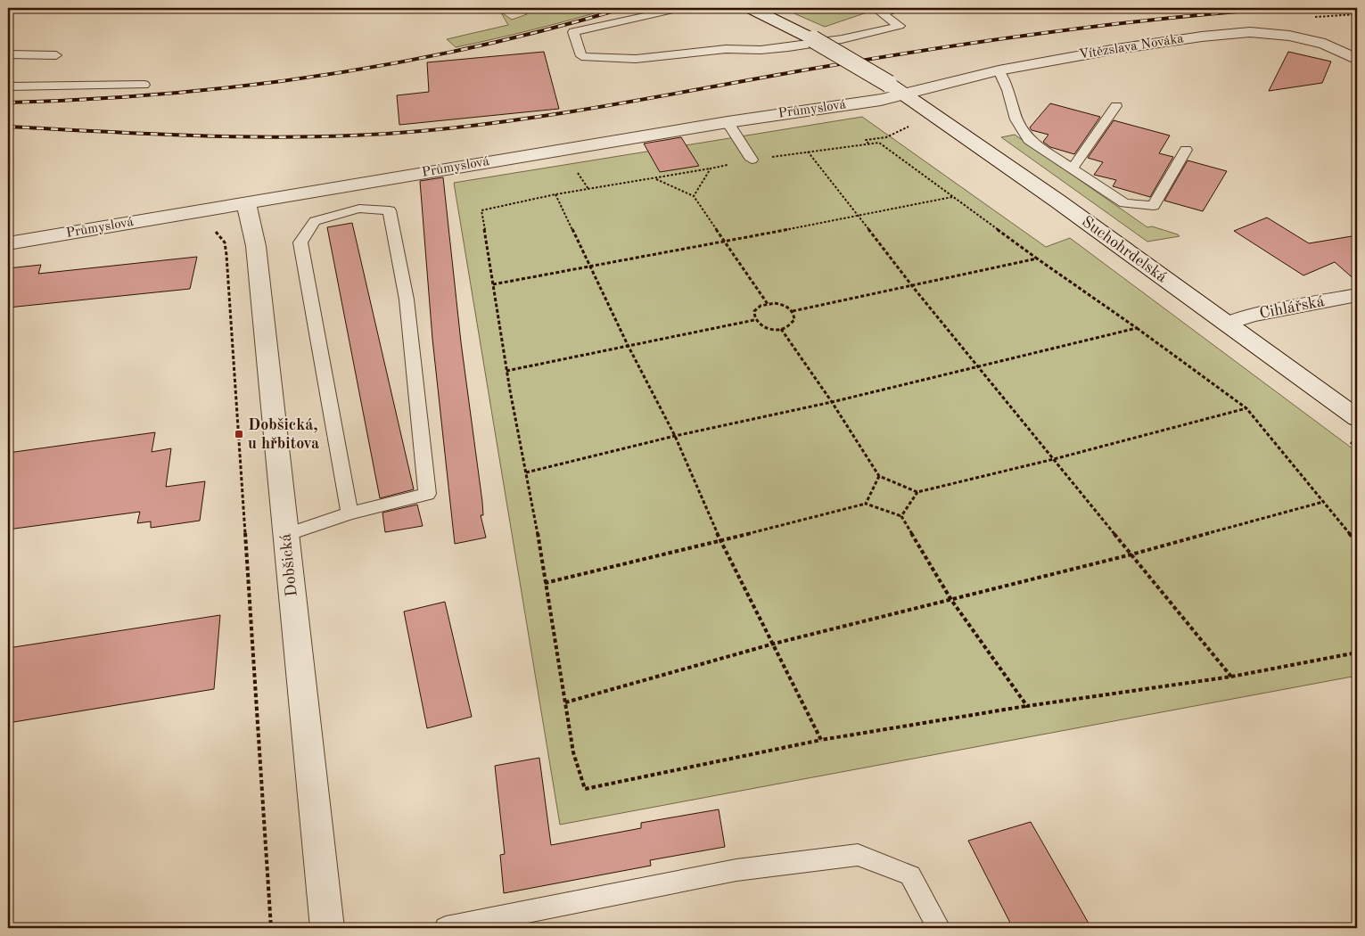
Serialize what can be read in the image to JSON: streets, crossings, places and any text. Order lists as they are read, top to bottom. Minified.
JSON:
{"streets":{"street":["Vítězslava Nováka","Průmyslová","Suchohrdelská","Cihlářská","Dobšická"]},"crossings":[["Vítězslava Nováka","Průmyslová"],["Vítězslava Nováka","Suchohrdelská"],["Průmyslová","Suchohrdelská"],["Průmyslová","Dobšická"],["Suchohrdelská","Cihlářská"]],"places":{"transit":["Dobšická, u hřbitova"]}}
